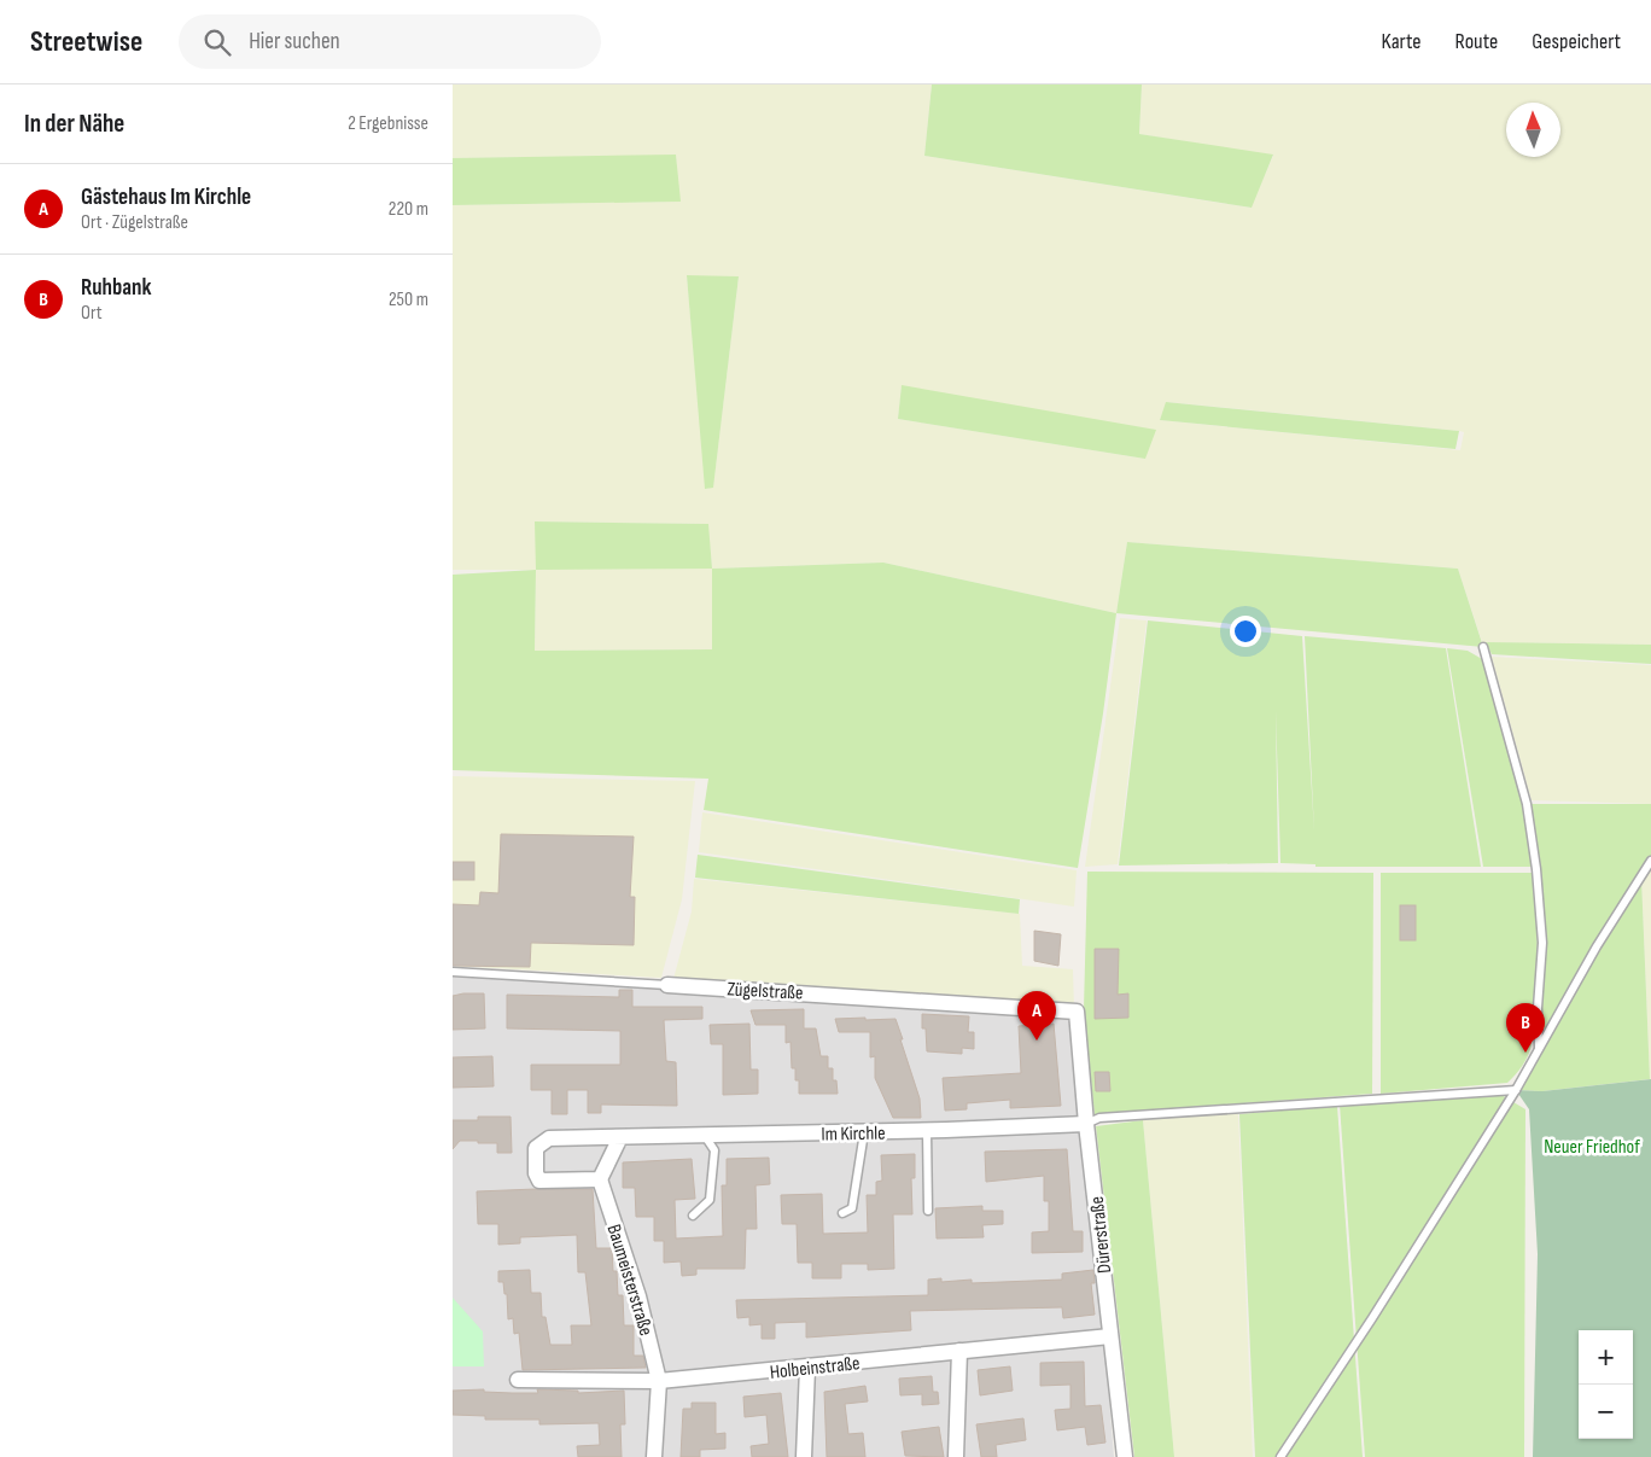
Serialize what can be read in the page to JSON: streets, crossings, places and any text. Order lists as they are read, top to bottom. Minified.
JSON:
{"streets":{"street":["Zügelstraße","Im Kirchle","Dürerstraße","Baumeisterstraße","Holbeinstraße"]},"crossings":[["Zügelstraße","Dürerstraße"],["Im Kirchle","Dürerstraße"],["Im Kirchle","Baumeisterstraße"],["Dürerstraße","Holbeinstraße"],["Baumeisterstraße","Holbeinstraße"]],"parks":["Neuer Friedhof"],"north":"top","page":{"header":"Streetwise","search":"Hier suchen","nav":["Karte","Route","Gespeichert"],"heading":["In der Nähe","2 Ergebnisse"],"list":[{"mark":"A","name":"Gästehaus Im Kirchle","note":"Ort · Zügelstraße","value":"220 m"},{"mark":"B","name":"Ruhbank","note":"Ort","value":"250 m"}],"pins":["A","B"],"map_buttons":["+","−"]}}
